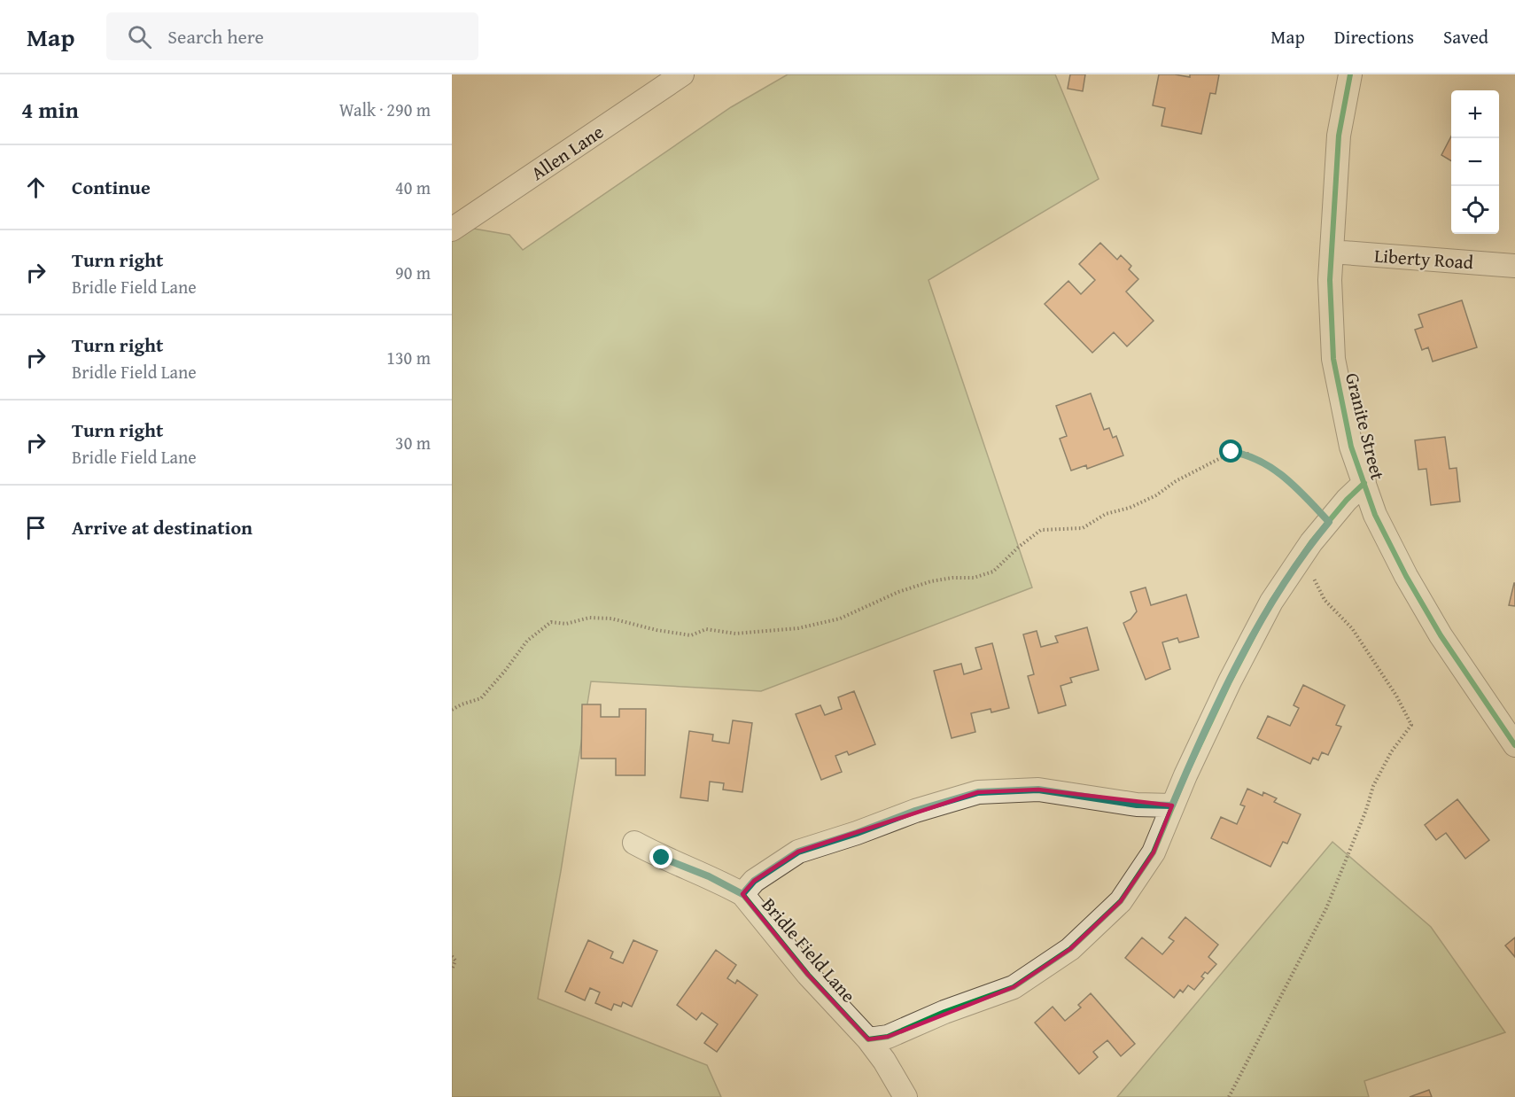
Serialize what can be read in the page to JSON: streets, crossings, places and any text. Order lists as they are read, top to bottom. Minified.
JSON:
{"streets":{"street":["Allen Lane","Liberty Road","Granite Street","Bridle Field Lane"]},"crossings":[["Liberty Road","Granite Street"]],"page":{"header":"Map","search":"Search here","nav":["Map","Directions","Saved"],"heading":["4 min","Walk · 290 m"],"map_buttons":["+","−"],"list":[["Continue","40 m"],["Turn right","Bridle Field Lane","90 m"],["Turn right","Bridle Field Lane","130 m"],["Turn right","Bridle Field Lane","30 m"],"Arrive at destination"]}}
